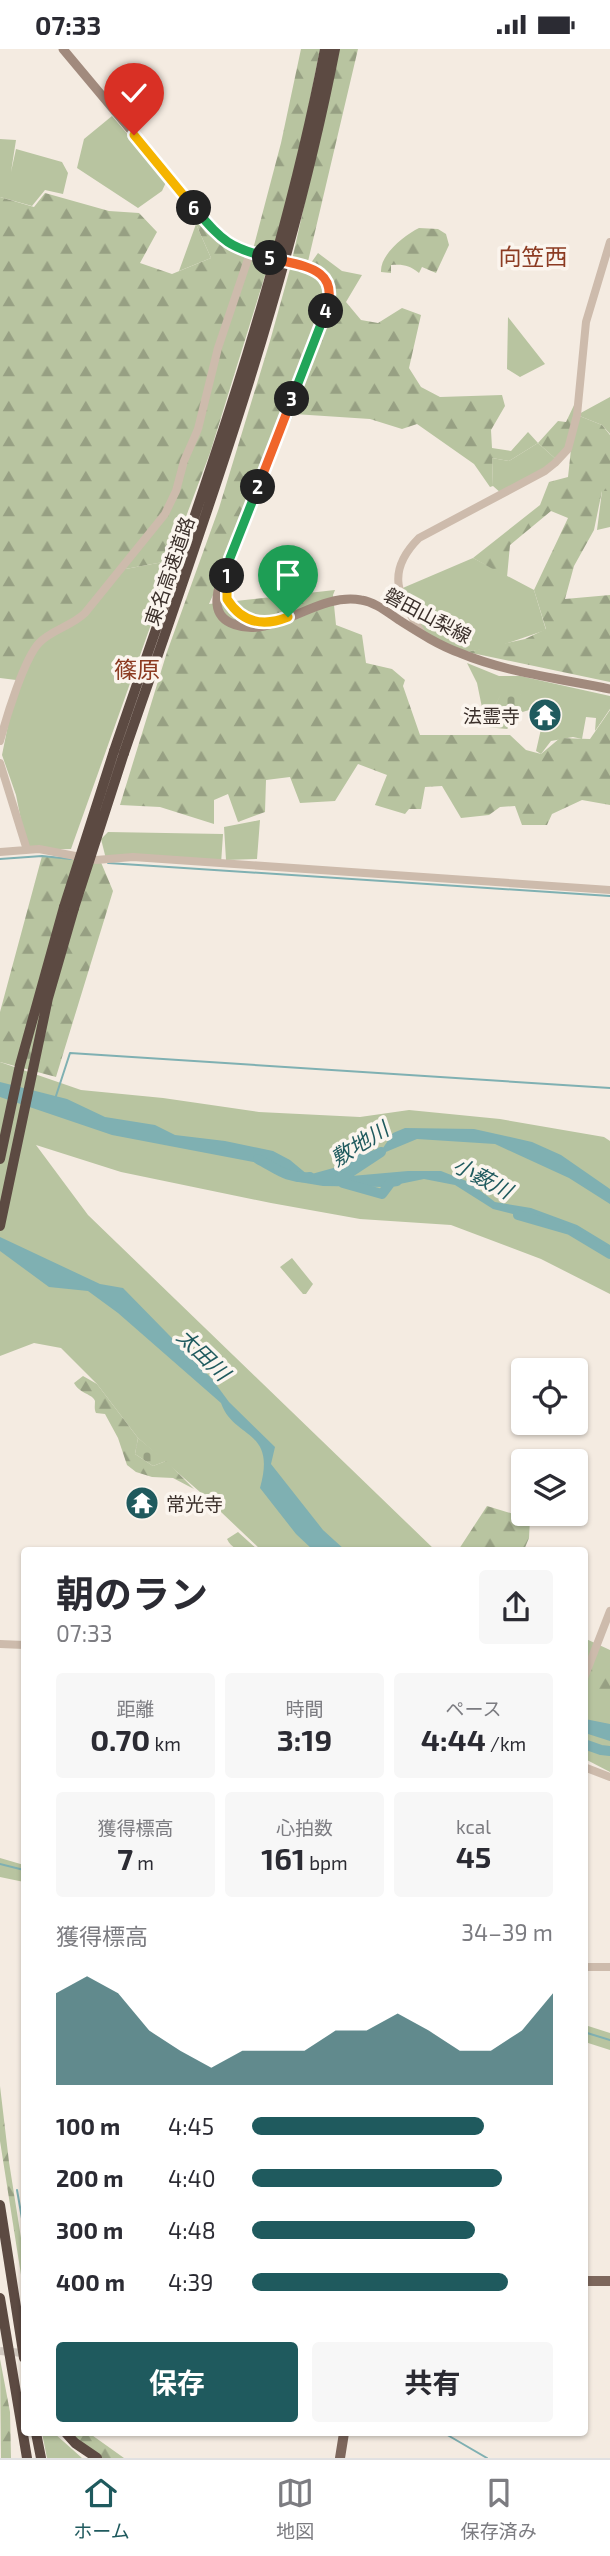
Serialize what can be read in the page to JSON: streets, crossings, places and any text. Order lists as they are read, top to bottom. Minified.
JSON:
{"streets":{"highway":["東名高速道路"],"main road":["磐田山梨線"]},"districts":["向笠西","篠原"],"water":["敷地川","小薮川","太田川"],"places":{"temple":["法霊寺","常光寺"]},"page":{"status":"07:33","pins":["6","5","4","3","2","1"],"heading":["朝のラン","07:33"],"stats":[["距離","0.70 km"],["時間","3:19"],["ペース","4:44 /km"],["獲得標高","7 m"],["心拍数","161 bpm"],["kcal","45"]],"chart":["獲得標高","34–39 m"],"list":[{"name":"100 m","note":"4:45"},{"name":"200 m","note":"4:40"},{"name":"300 m","note":"4:48"},{"name":"400 m","note":"4:39"}],"buttons":["保存","共有"],"tabs":["ホーム","地図","保存済み"]}}
